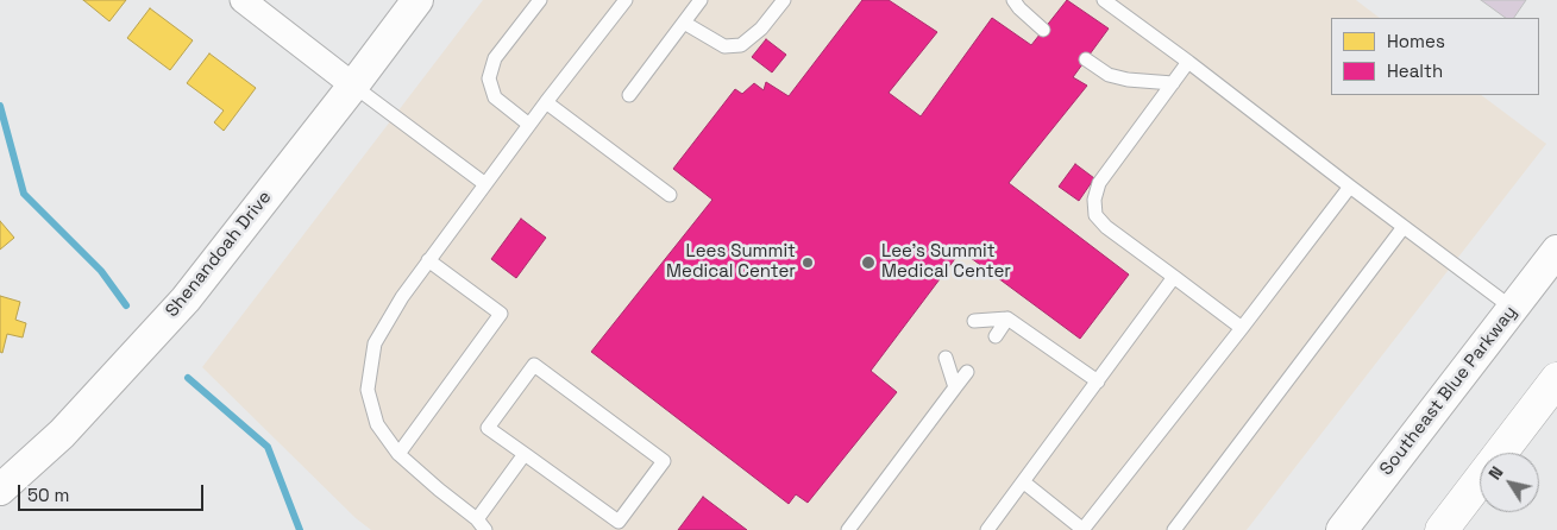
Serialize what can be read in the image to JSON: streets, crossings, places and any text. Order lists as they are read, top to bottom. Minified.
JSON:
{"streets":{"street":["Shenandoah Drive","Southeast Blue Parkway"]},"places":["Lees Summit Medical Center","Lee's Summit Medical Center"],"legend":["Homes","Health"],"scale_bar":"50 m","north":"top left"}
